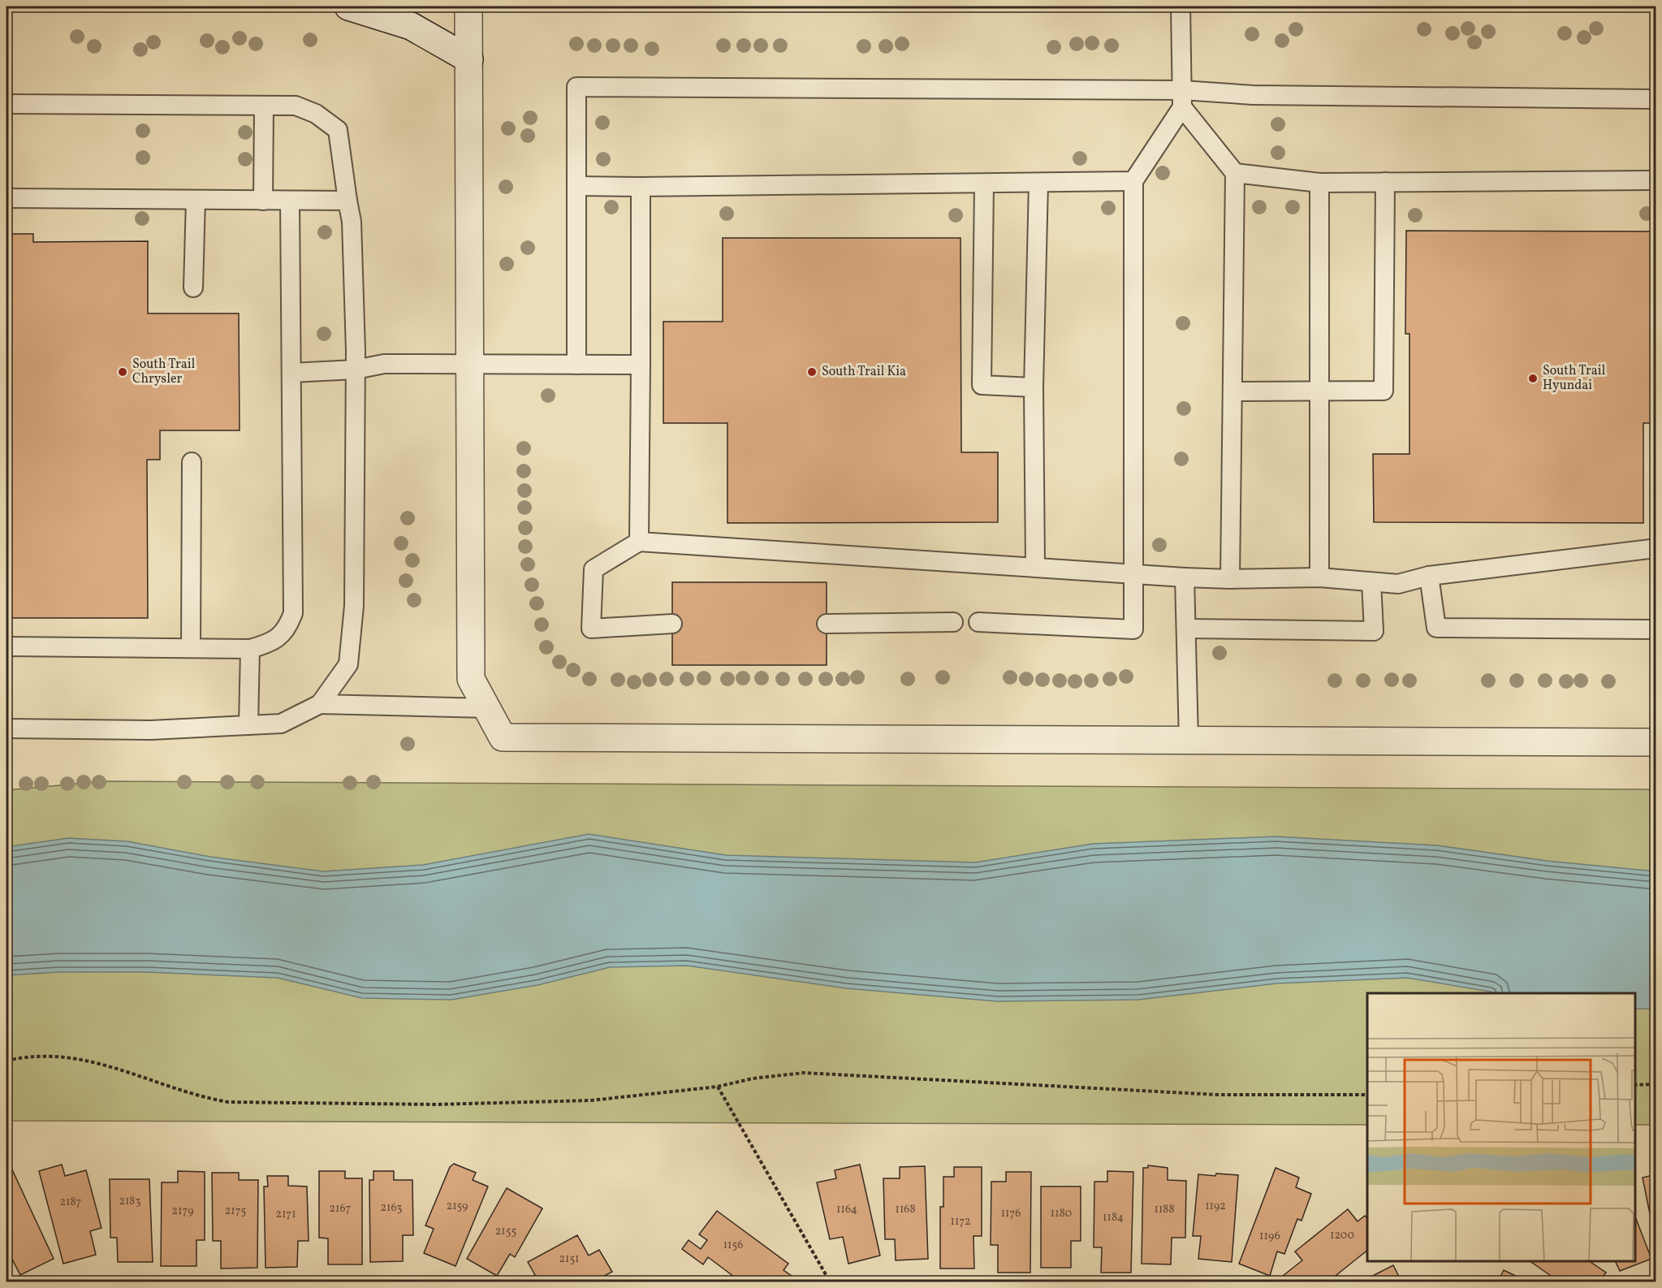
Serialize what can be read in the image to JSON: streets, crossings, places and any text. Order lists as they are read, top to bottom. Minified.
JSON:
{"places":["South Trail Chrysler","South Trail Kia","South Trail Hyundai"],"house_numbers":["2183","2187","2159","1192","2163","2167","1164","1168","1188","2179","2175","1176","1180","2171","1184","1172","2155","1200","1196","1156","2151"]}
